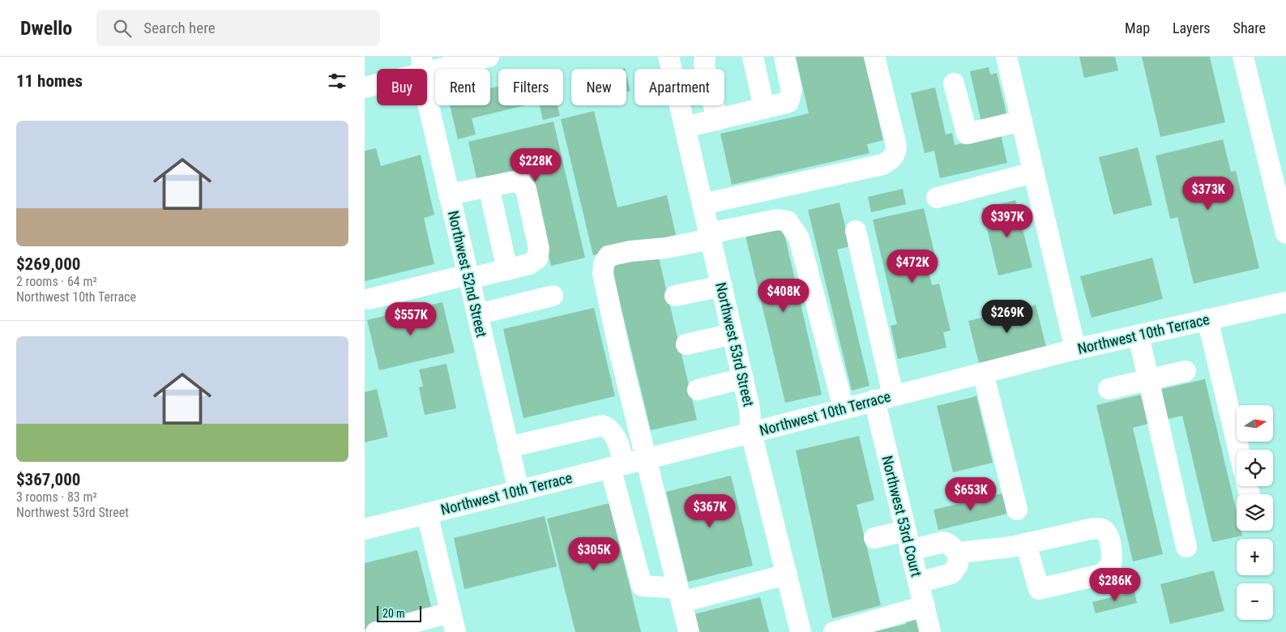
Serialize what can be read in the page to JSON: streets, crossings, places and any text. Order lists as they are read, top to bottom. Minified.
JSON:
{"streets":{"street":["Northwest 52nd Street","Northwest 10th Terrace","Northwest 53rd Street","Northwest 53rd Court"]},"crossings":[["Northwest 52nd Street","Northwest 10th Terrace"],["Northwest 10th Terrace","Northwest 53rd Street"],["Northwest 10th Terrace","Northwest 53rd Court"]],"scale_bar":"20 m","north":"right","page":{"header":"Dwello","search":"Search here","nav":["Map","Layers","Share"],"heading":"11 homes","chip":["Buy","Rent","Filters","New","Apartment"],"list":[{"name":"$269,000","note":"2 rooms · 64 m² · Northwest 10th Terrace"},{"name":"$367,000","note":"3 rooms · 83 m² · Northwest 53rd Street"}],"price":["$228K","$373K","$397K","$472K","$408K","$269K","$557K","$653K","$367K","$305K","$286K"],"map_buttons":["+","−"],"scale":"20 m"}}
